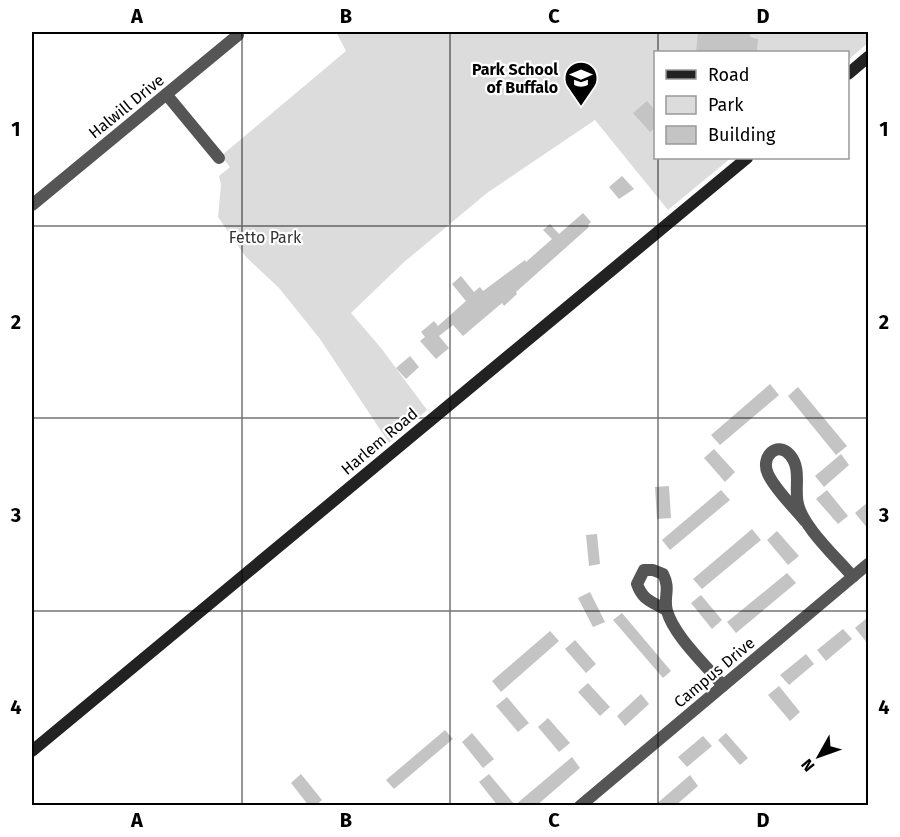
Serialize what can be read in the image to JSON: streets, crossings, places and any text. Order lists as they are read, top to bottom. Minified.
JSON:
{"streets":{"main road":["Harlem Road"],"street":["Halwill Drive","Campus Drive"]},"parks":["Fetto Park"],"places":{"school or university":["Park School of Buffalo"]},"legend":["Road","Park","Building"],"north":"bottom left","grid":{"columns":["A","B","C","D"],"rows":["1","2","3","4"]}}
